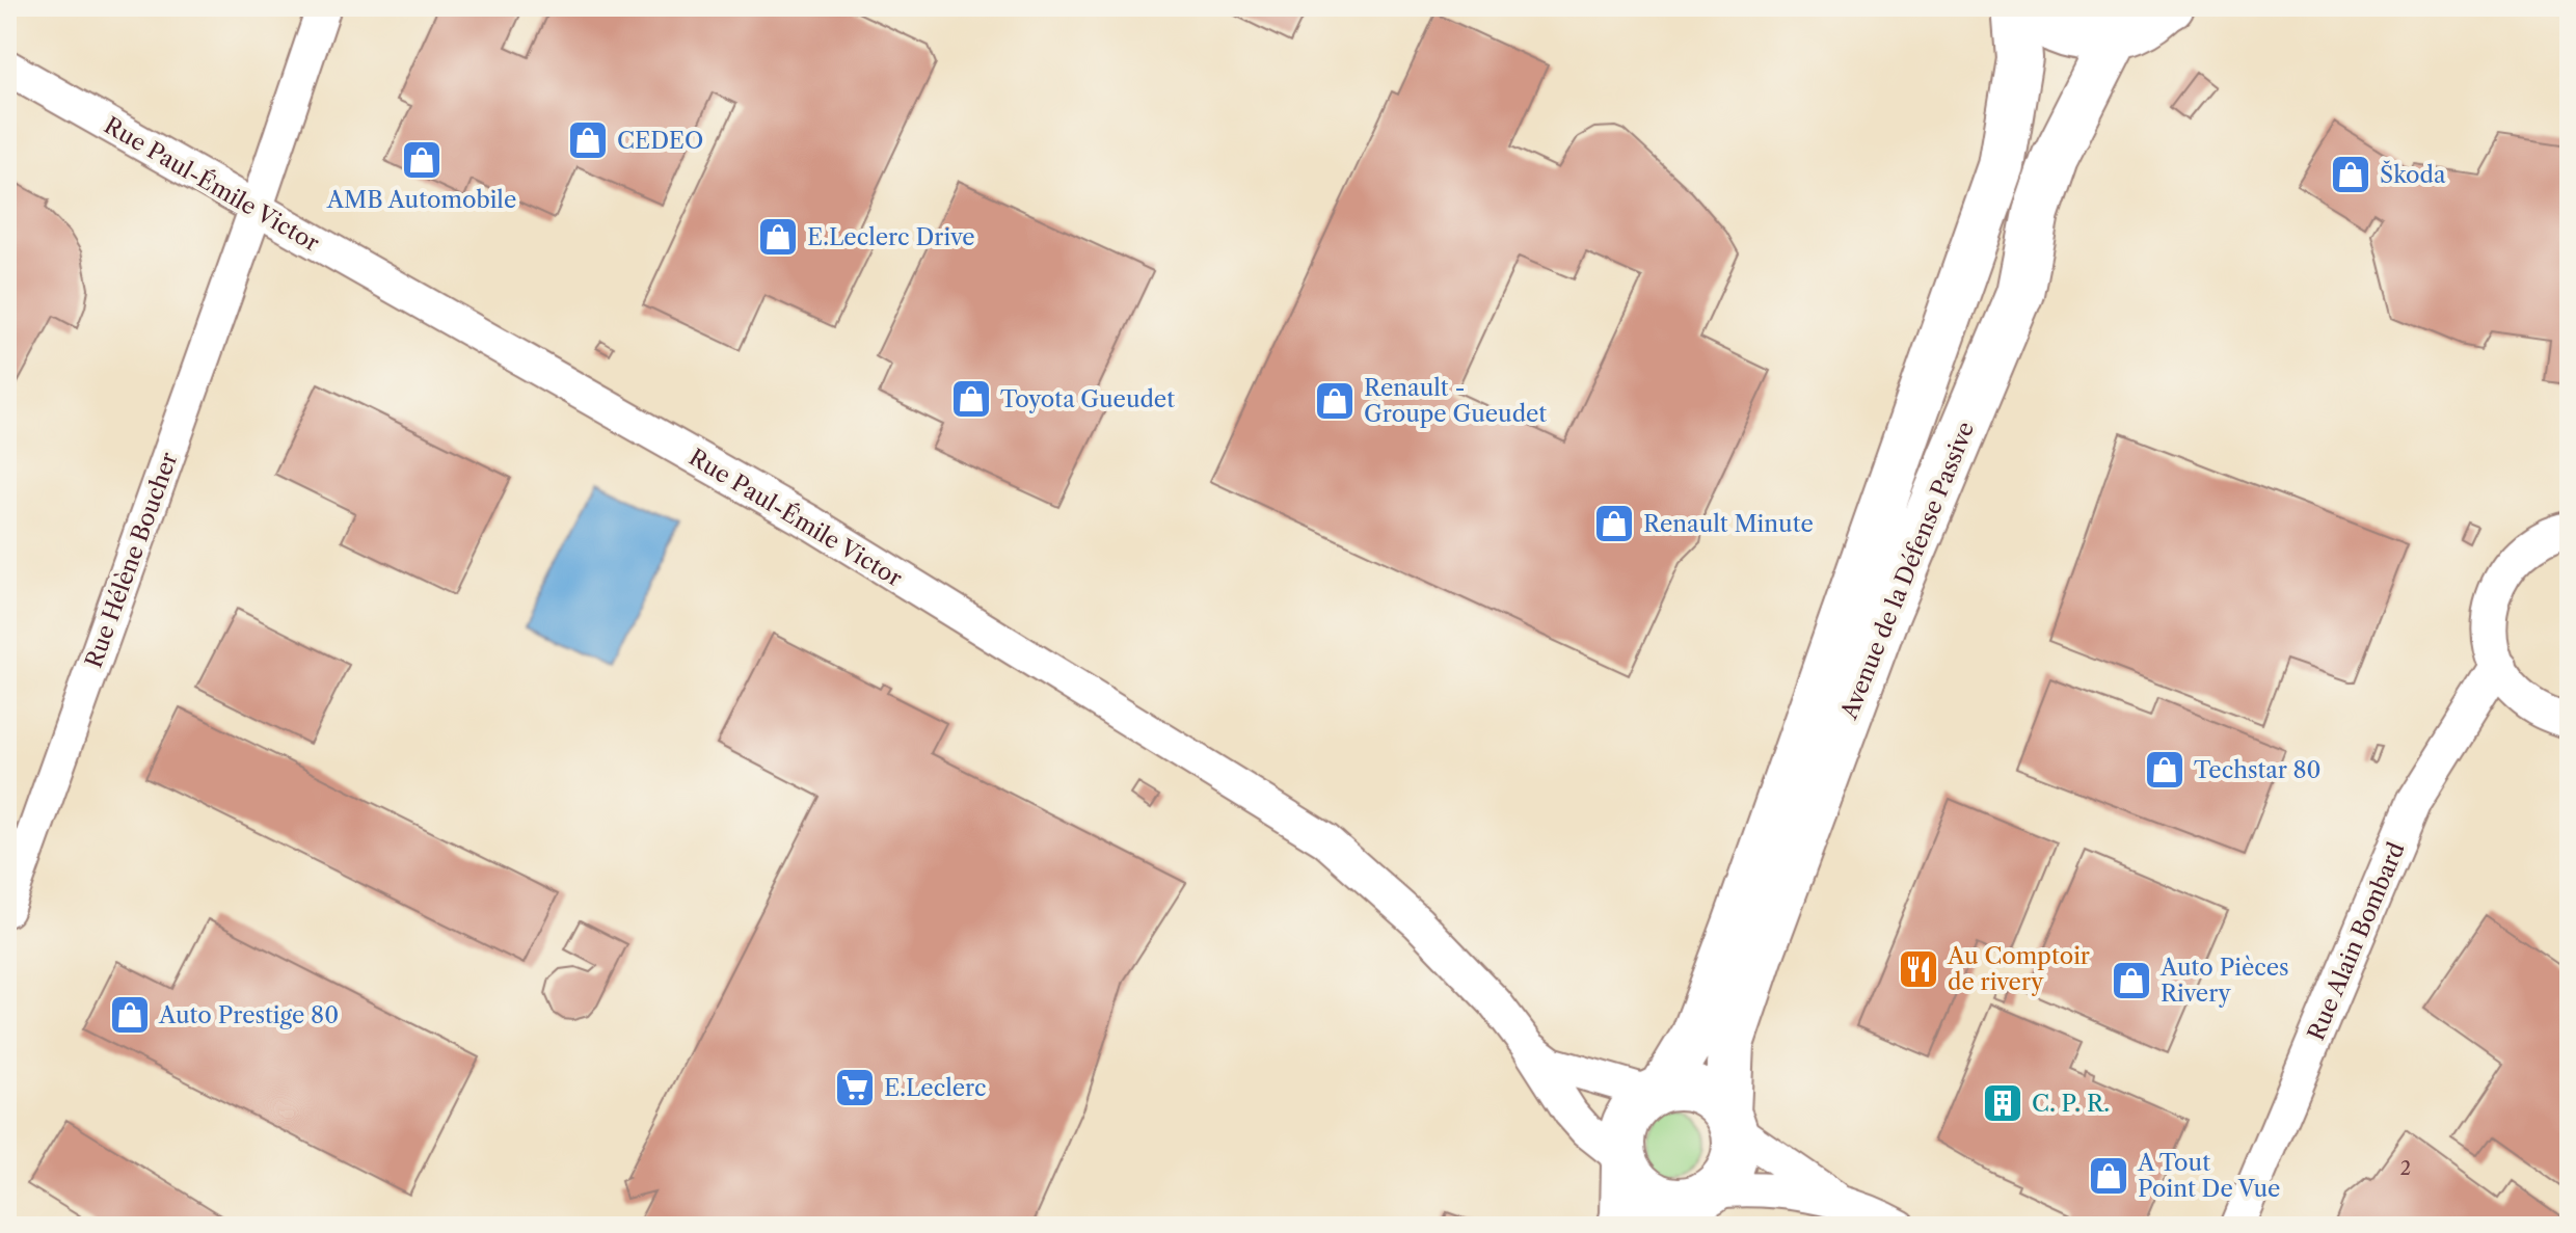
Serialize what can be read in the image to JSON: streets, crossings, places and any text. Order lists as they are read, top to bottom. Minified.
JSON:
{"streets":{"main road":["Avenue de la Défense Passive"],"street":["Rue Paul-Émile Victor","Rue Hélène Boucher","Rue Alain Bombard"]},"crossings":[["Rue Paul-Émile Victor","Rue Hélène Boucher"],["Rue Paul-Émile Victor","Avenue de la Défense Passive"]],"places":{"shop":["CEDEO","AMB Automobile","Škoda","E.Leclerc Drive","Toyota Gueudet","Renault - Groupe Gueudet","Renault Minute","Techstar 80","Auto Pièces Rivery","Auto Prestige 80","A Tout Point De Vue"],"restaurant":["Au Comptoir de rivery"],"supermarket":["E.Leclerc"],"building":["C. P. R."]},"house_numbers":["2"]}
